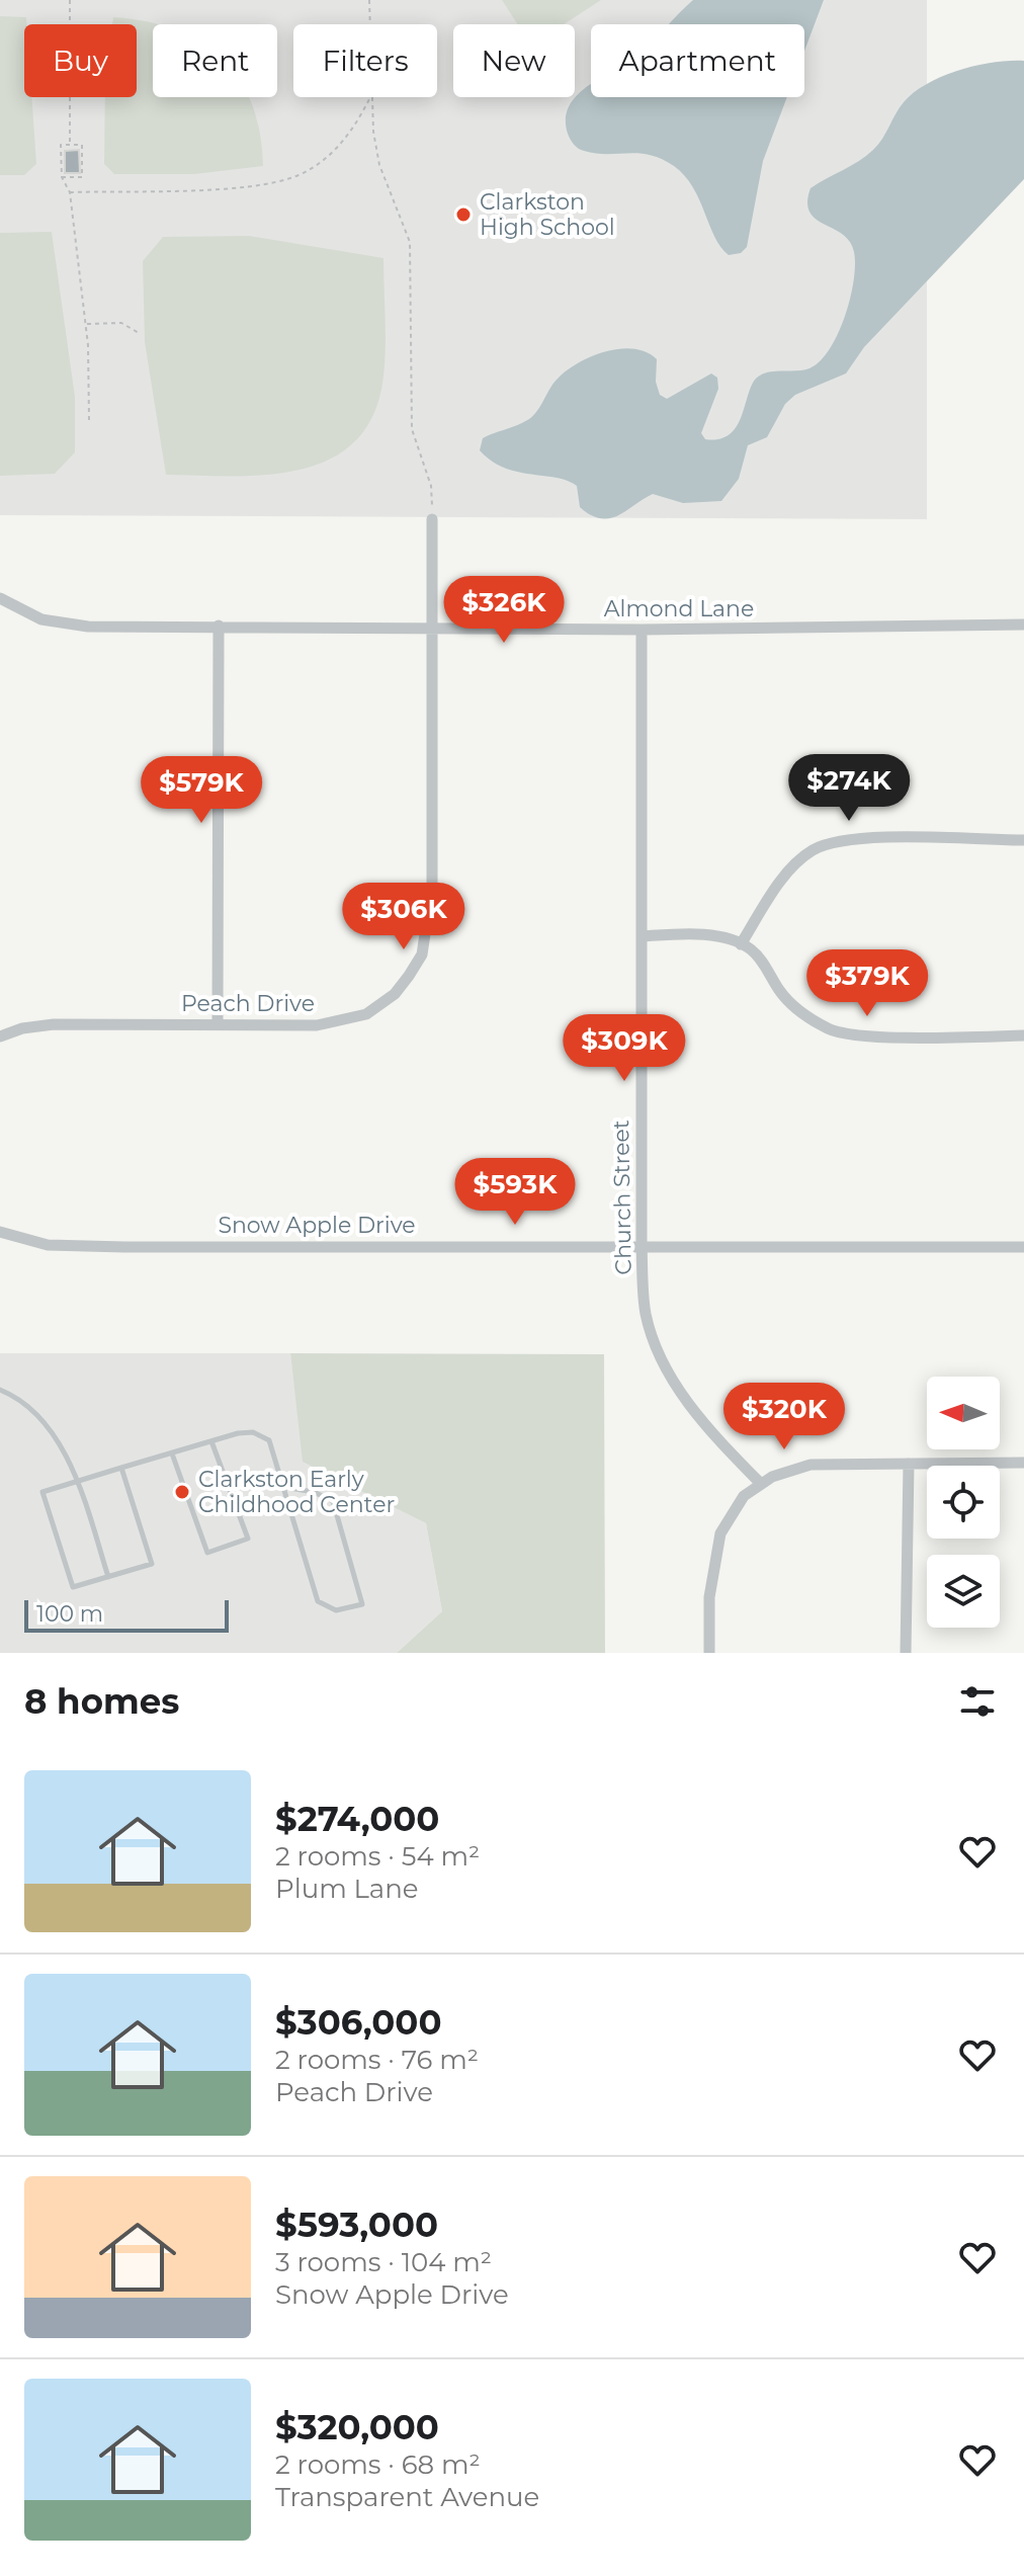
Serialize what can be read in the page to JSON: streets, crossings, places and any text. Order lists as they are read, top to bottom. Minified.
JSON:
{"streets":{"street":["Almond Lane","Peach Drive","Church Street","Snow Apple Drive"]},"crossings":[["Almond Lane","Peach Drive"],["Almond Lane","Church Street"],["Church Street","Snow Apple Drive"]],"places":["Clarkston High School","Clarkston Early Childhood Center"],"scale_bar":"100 m","north":"left","page":{"chip":["Buy","Rent","Filters","New","Apartment"],"price":["$326K","$274K","$579K","$306K","$379K","$309K","$593K","$320K"],"scale":"100 m","heading":"8 homes","list":[{"name":"$274,000","note":"2 rooms · 54 m² · Plum Lane"},{"name":"$306,000","note":"2 rooms · 76 m² · Peach Drive"},{"name":"$593,000","note":"3 rooms · 104 m² · Snow Apple Drive"},{"name":"$320,000","note":"2 rooms · 68 m² · Transparent Avenue"}]}}
